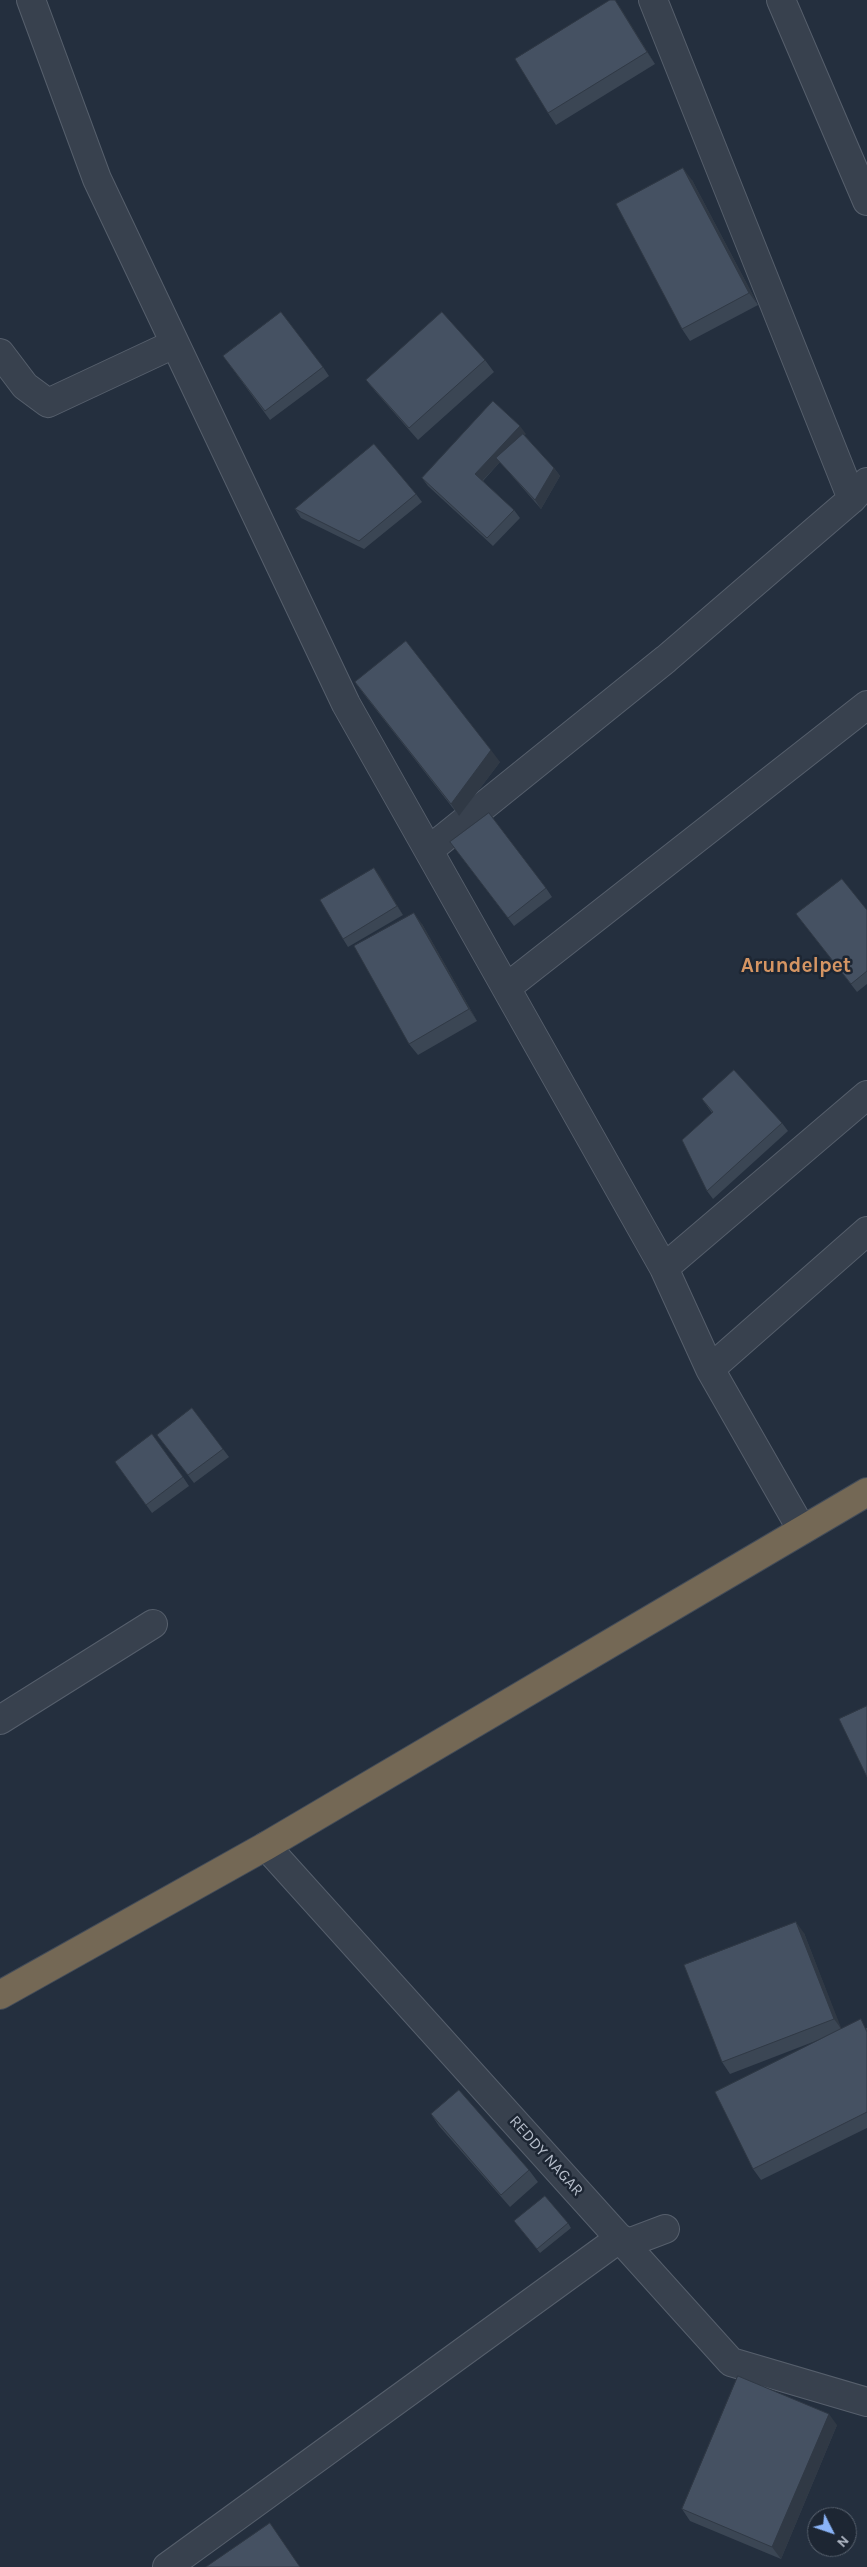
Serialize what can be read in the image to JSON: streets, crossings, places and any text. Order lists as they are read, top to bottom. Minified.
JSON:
{"streets":{"street":["REDDY NAGAR"]},"districts":["Arundelpet"],"north":"bottom right"}
